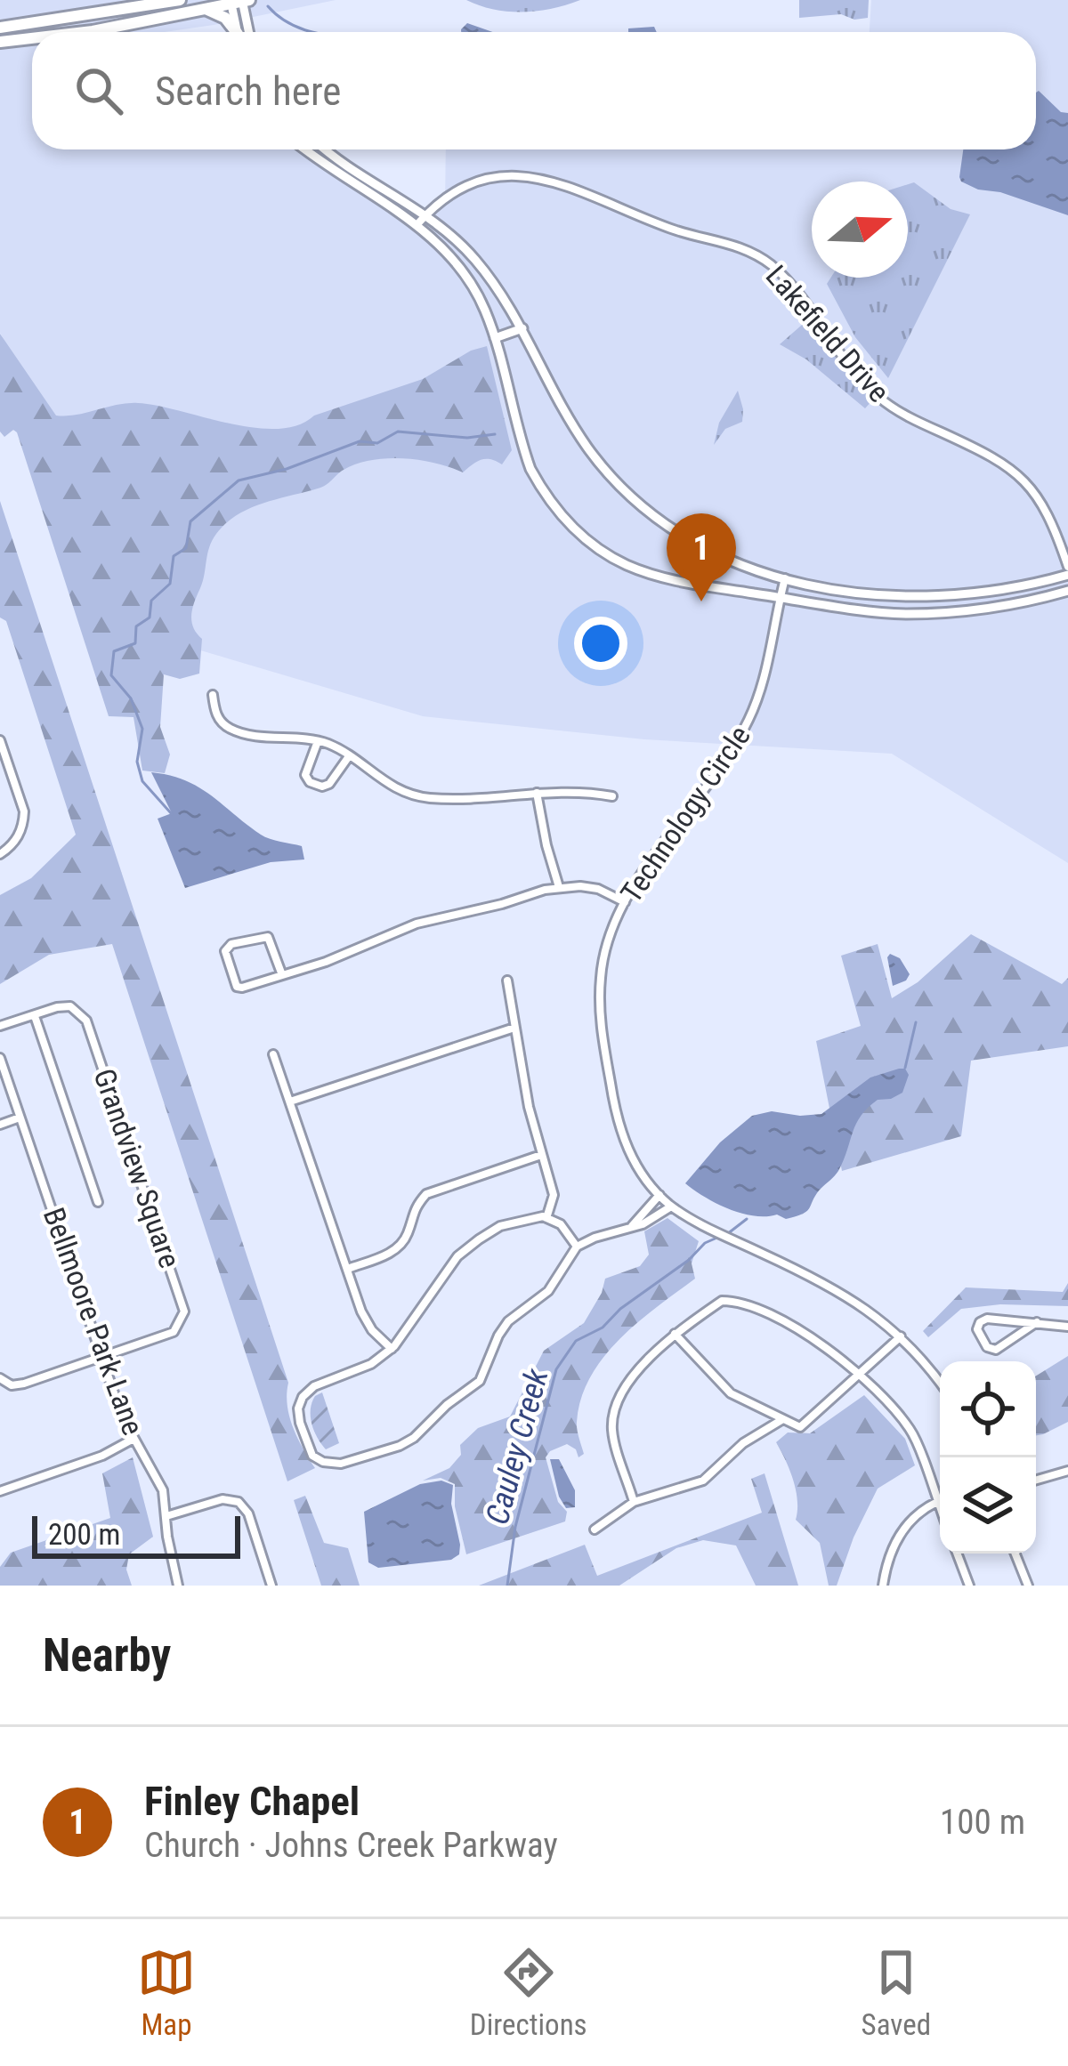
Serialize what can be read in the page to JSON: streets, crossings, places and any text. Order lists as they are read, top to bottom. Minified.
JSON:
{"streets":{"street":["Lakefield Drive","Technology Circle","Grandview Square","Bellmoore Park Lane"]},"crossings":[["Grandview Square","Bellmoore Park Lane"]],"water":["Cauley Creek"],"scale_bar":"200 m","north":"right","page":{"search":"Search here","pins":"1","scale":"200 m","heading":"Nearby","list":[{"mark":"1","name":"Finley Chapel","note":"Church · Johns Creek Parkway","value":"100 m"}],"nav":["Map","Directions","Saved"]}}
